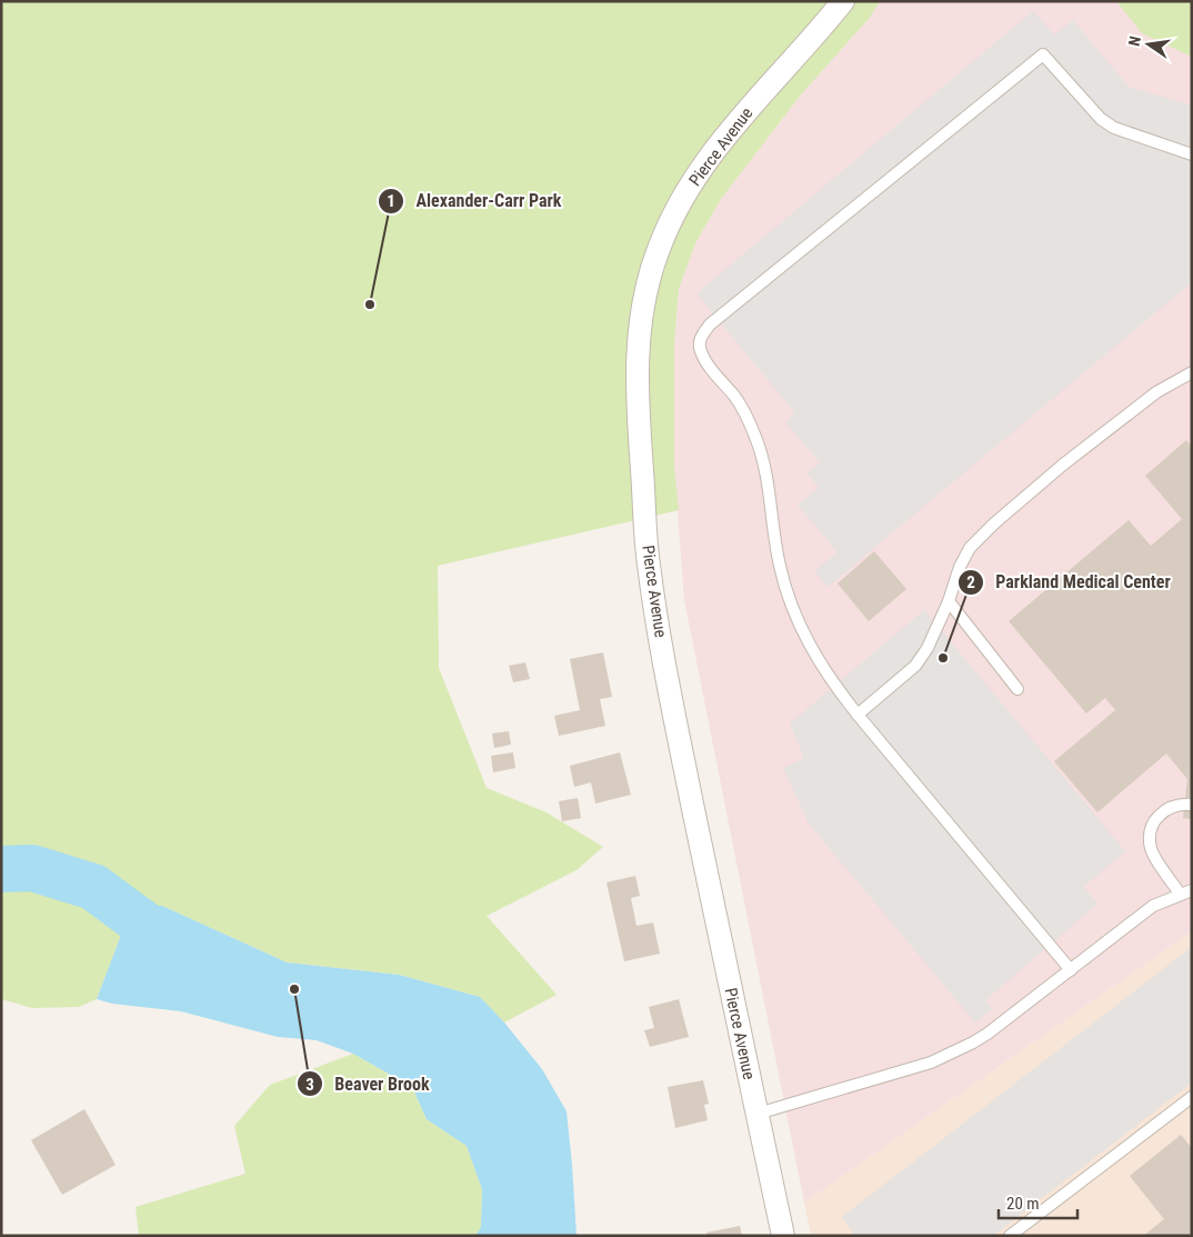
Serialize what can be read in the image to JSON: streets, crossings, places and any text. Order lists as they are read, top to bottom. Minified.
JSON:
{"streets":{"street":["Pierce Avenue"]},"places":["Alexander-Carr Park","Parkland Medical Center","Beaver Brook"],"scale_bar":"20 m","north":"left"}
